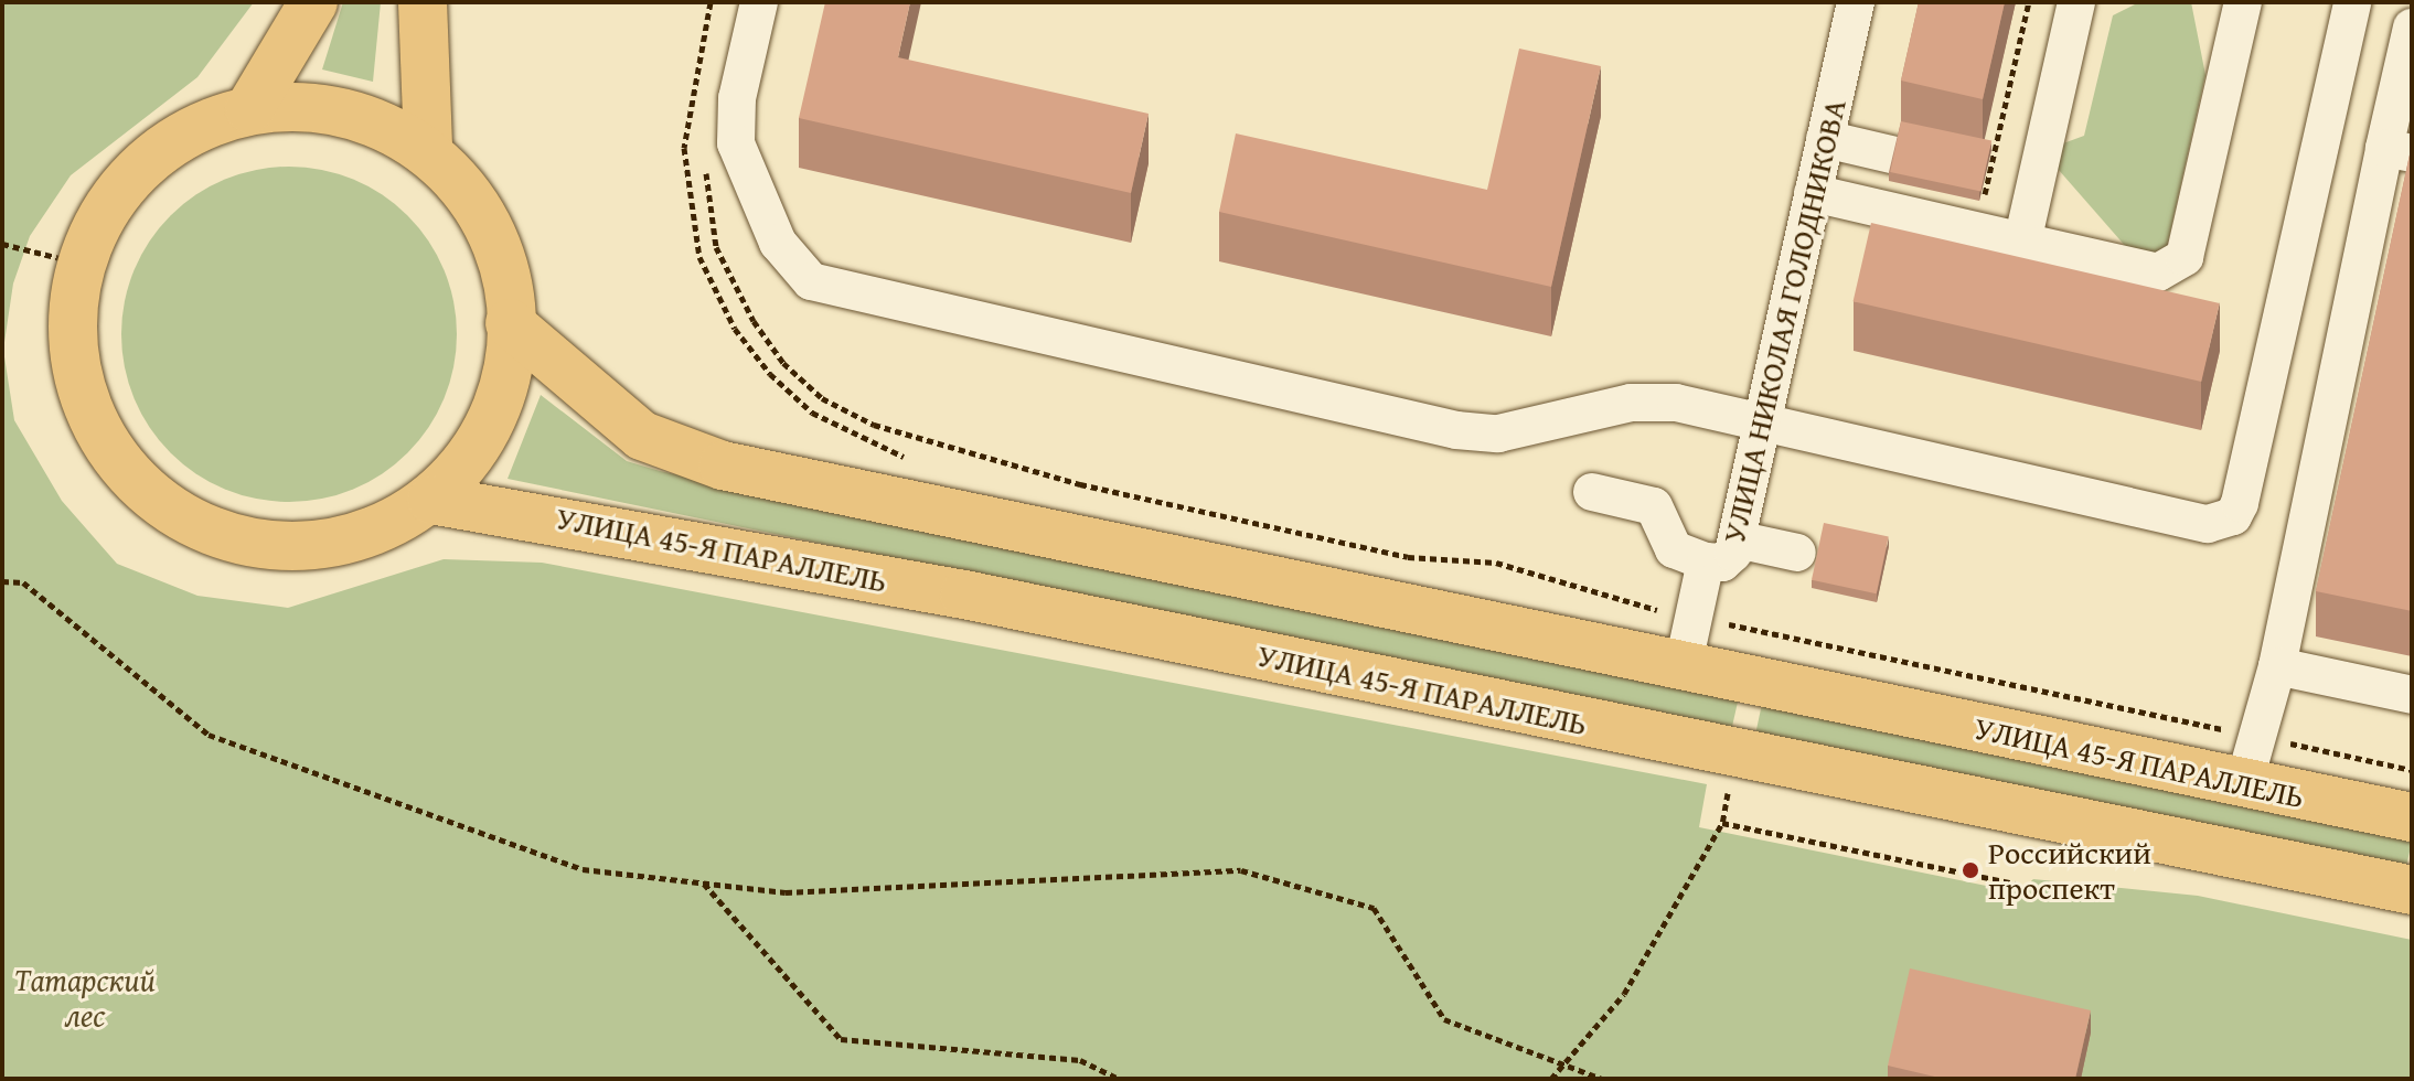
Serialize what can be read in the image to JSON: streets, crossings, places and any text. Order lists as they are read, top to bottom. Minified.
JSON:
{"streets":{"main road":["УЛИЦА 45-Я ПАРАЛЛЕЛЬ"],"street":["УЛИЦА НИКОЛАЯ ГОЛОДНИКОВА"]},"crossings":[["УЛИЦА НИКОЛАЯ ГОЛОДНИКОВА","УЛИЦА 45-Я ПАРАЛЛЕЛЬ"]],"parks":["Татарский лес"],"places":["Российский проспект"]}
